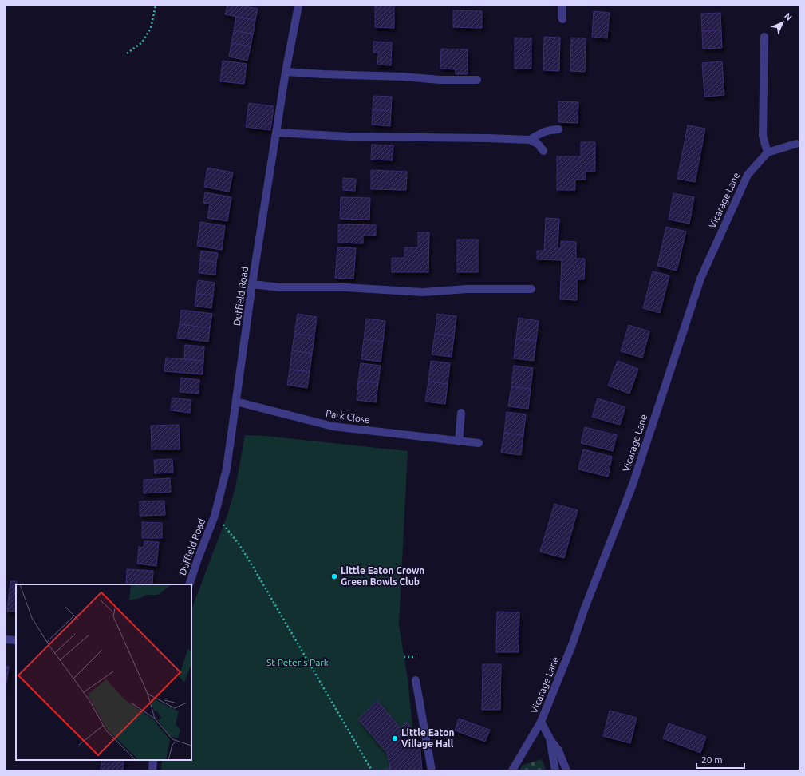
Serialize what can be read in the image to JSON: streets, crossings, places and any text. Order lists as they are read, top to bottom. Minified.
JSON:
{"streets":{"street":["Vicarage Lane","Duffield Road","Park Close"]},"crossings":[["Duffield Road","Park Close"]],"parks":["St Peter's Park"],"places":["Little Eaton Crown Green Bowls Club","Little Eaton Village Hall"],"scale_bar":"20 m","north":"top right"}
